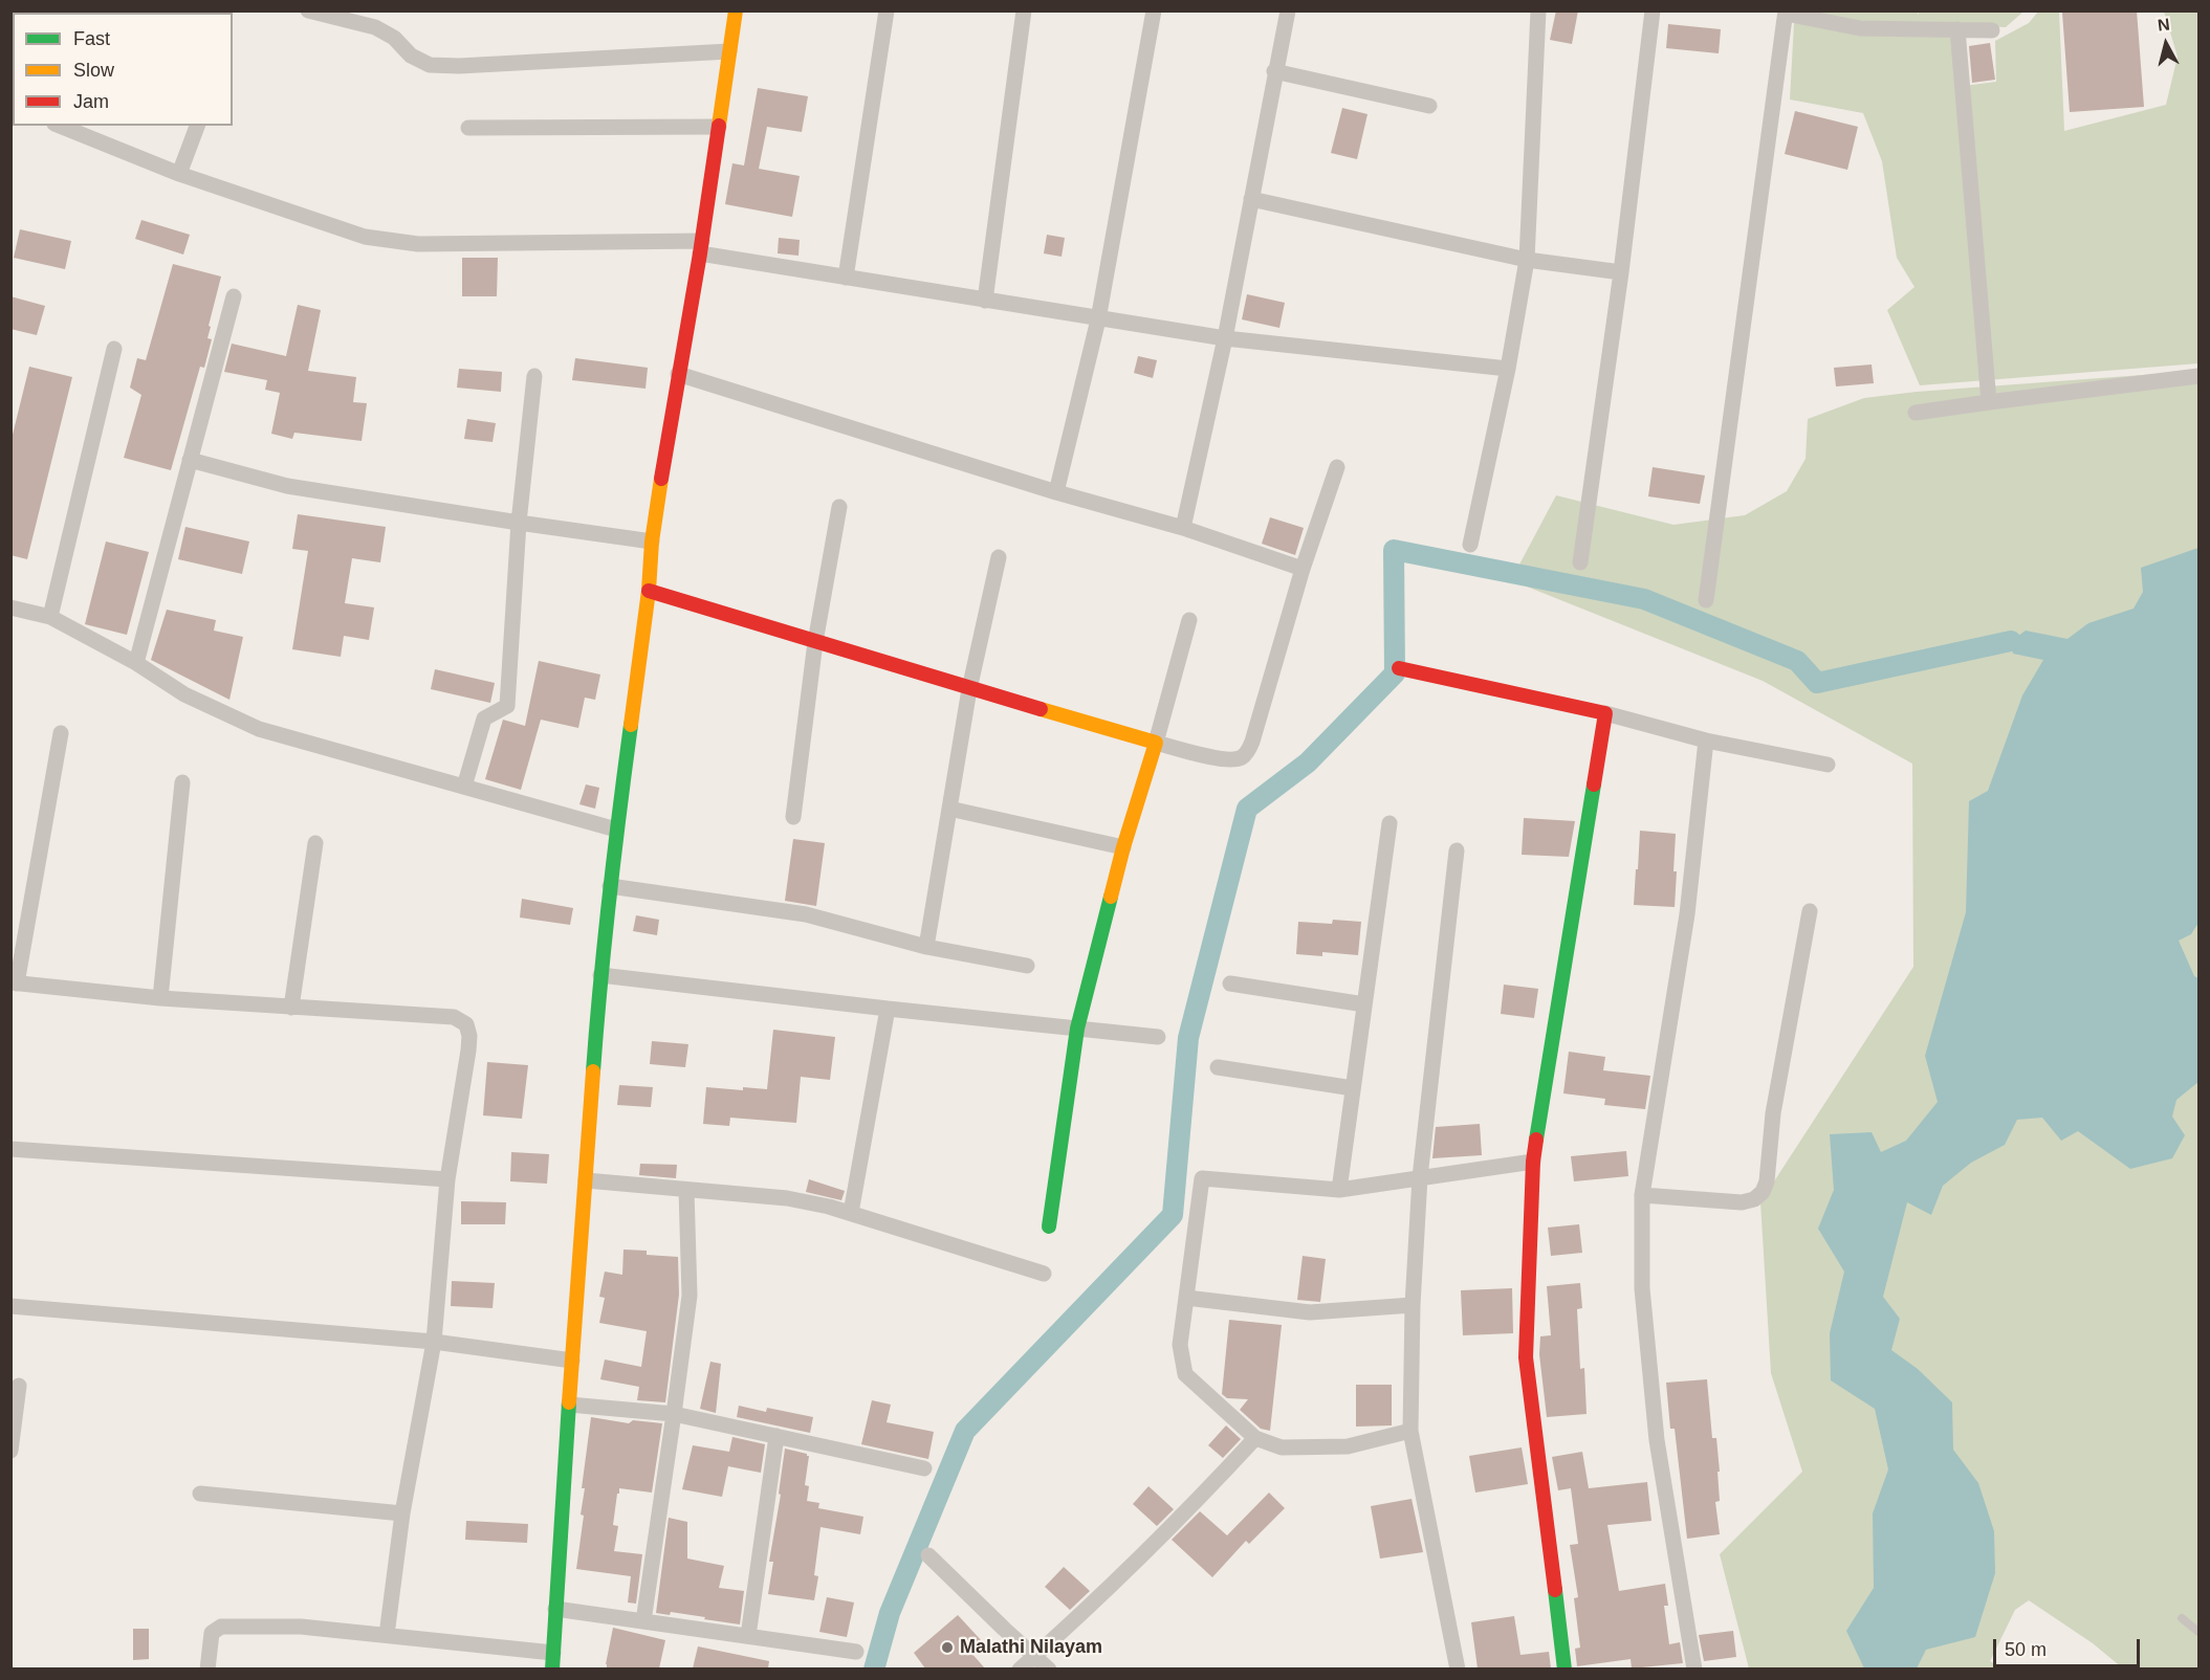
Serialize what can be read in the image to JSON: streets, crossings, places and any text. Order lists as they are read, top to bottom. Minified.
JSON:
{"places":["Malathi Nilayam"],"legend":["Fast","Slow","Jam"],"scale_bar":"50 m","north":"top"}
